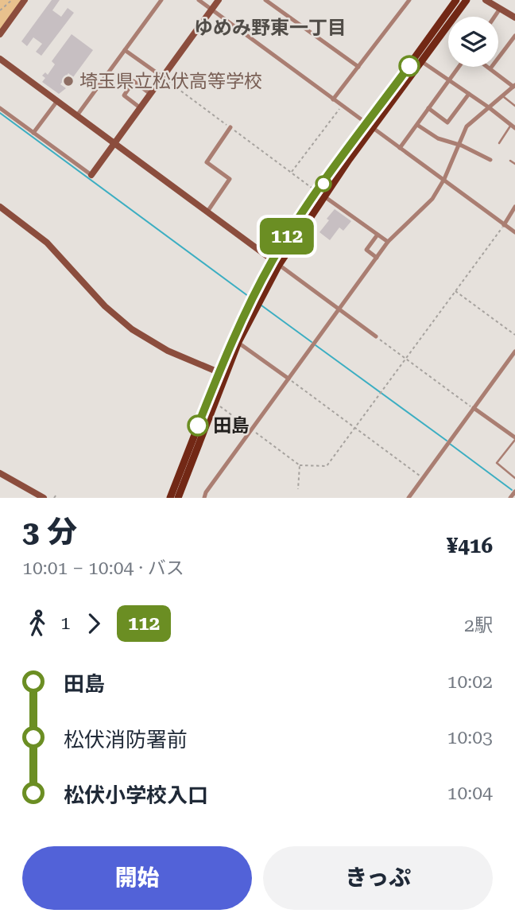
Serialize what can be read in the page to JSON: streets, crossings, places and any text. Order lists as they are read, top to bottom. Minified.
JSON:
{"districts":["ゆめみ野東一丁目"],"places":["埼玉県立松伏高等学校","田島"],"lines":["bus line 112"],"page":{"on_map":"112","heading":["3 分","10:01 – 10:04 · バス","¥416"],"legs":["1","112","2駅"],"list":[{"name":"田島","value":"10:02"},{"name":"松伏消防署前","value":"10:03"},{"name":"松伏小学校入口","value":"10:04"}],"buttons":["開始","きっぷ"]}}
